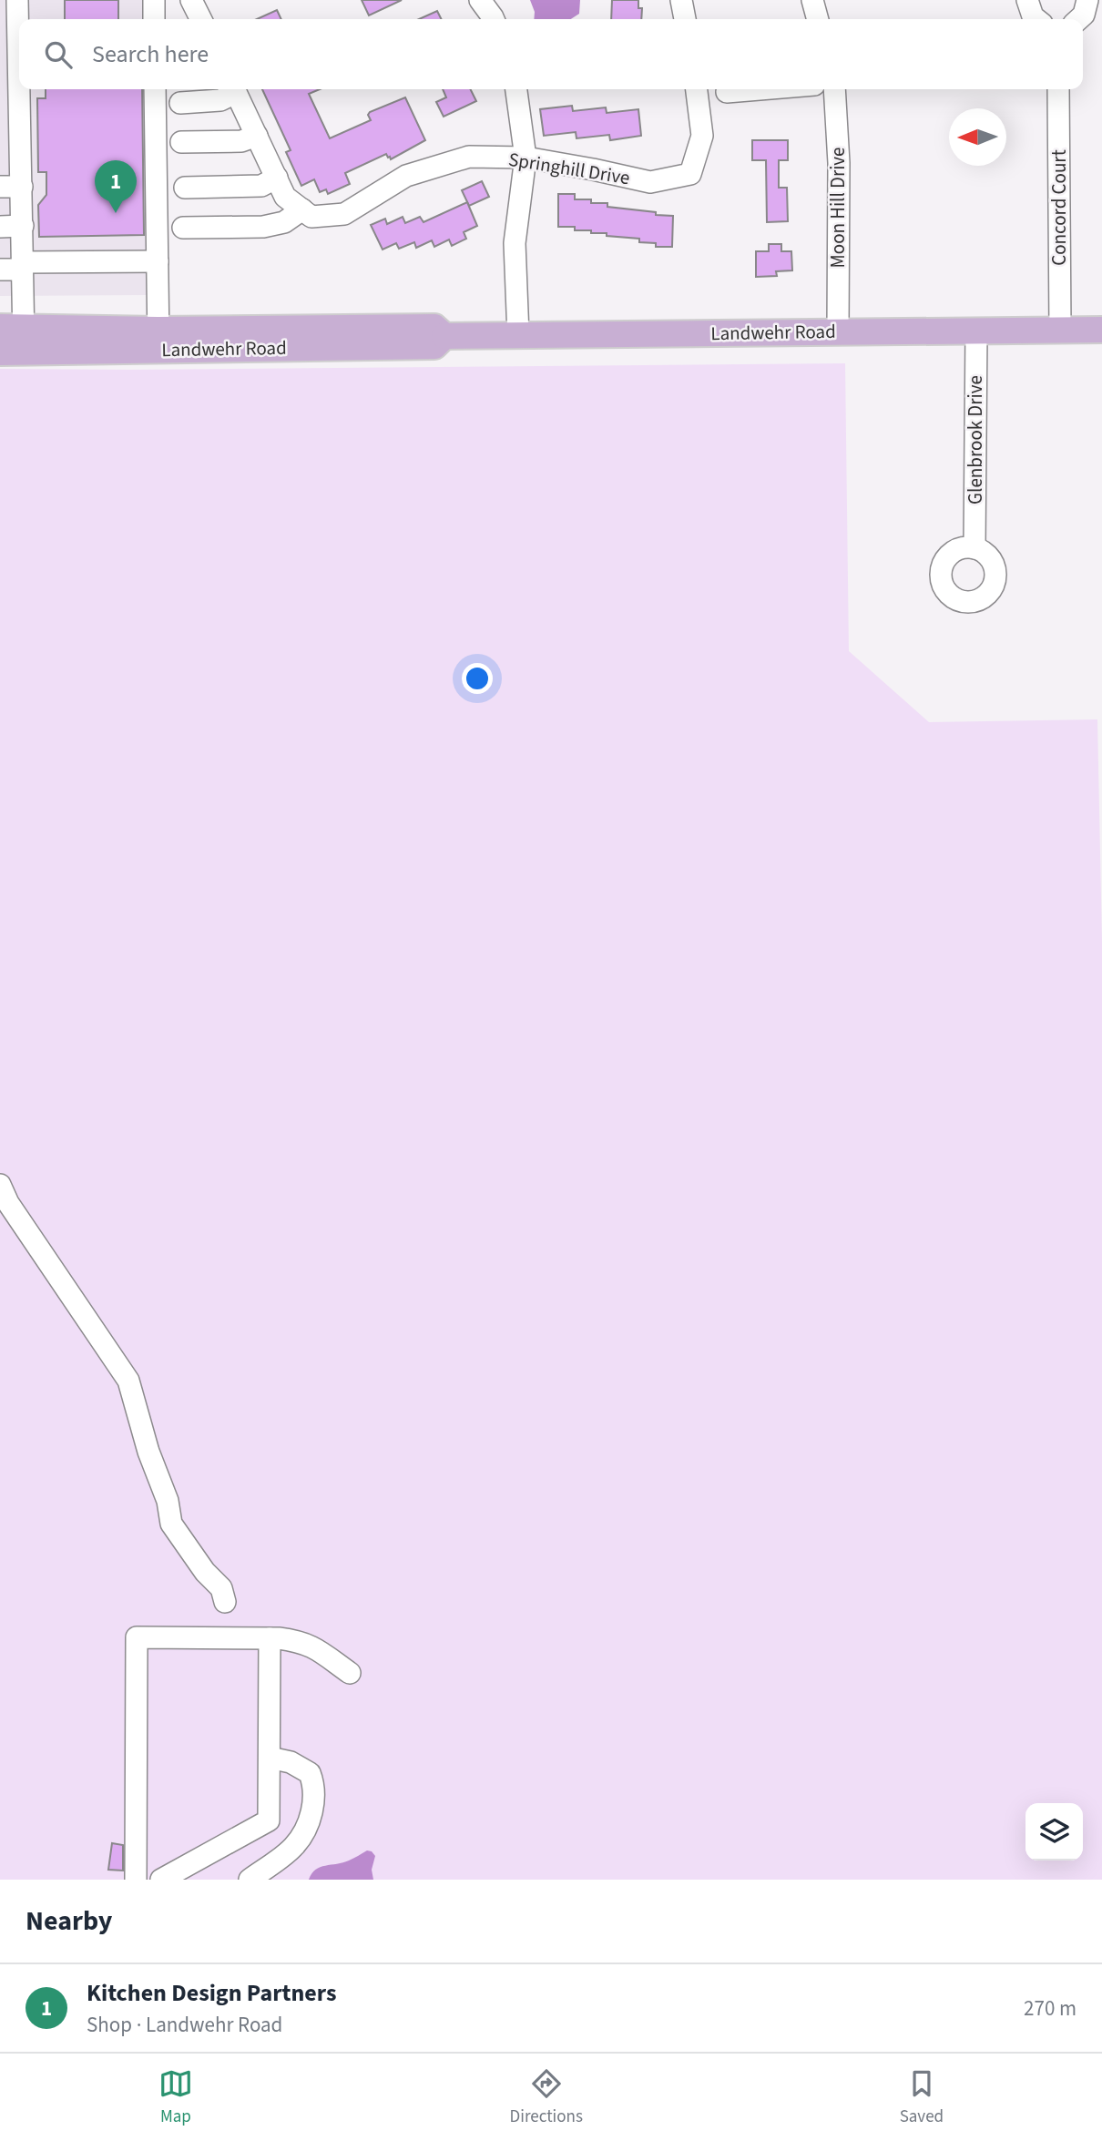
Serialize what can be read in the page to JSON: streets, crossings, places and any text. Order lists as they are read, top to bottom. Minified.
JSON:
{"streets":{"main road":["Landwehr Road"],"street":["Springhill Drive","Moon Hill Drive","Concord Court","Glenbrook Drive"]},"crossings":[["Moon Hill Drive","Landwehr Road"],["Concord Court","Landwehr Road"],["Landwehr Road","Glenbrook Drive"]],"north":"left","page":{"search":"Search here","pins":"1","heading":"Nearby","list":[{"mark":"1","name":"Kitchen Design Partners","note":"Shop · Landwehr Road","value":"270 m"}],"nav":["Map","Directions","Saved"]}}
